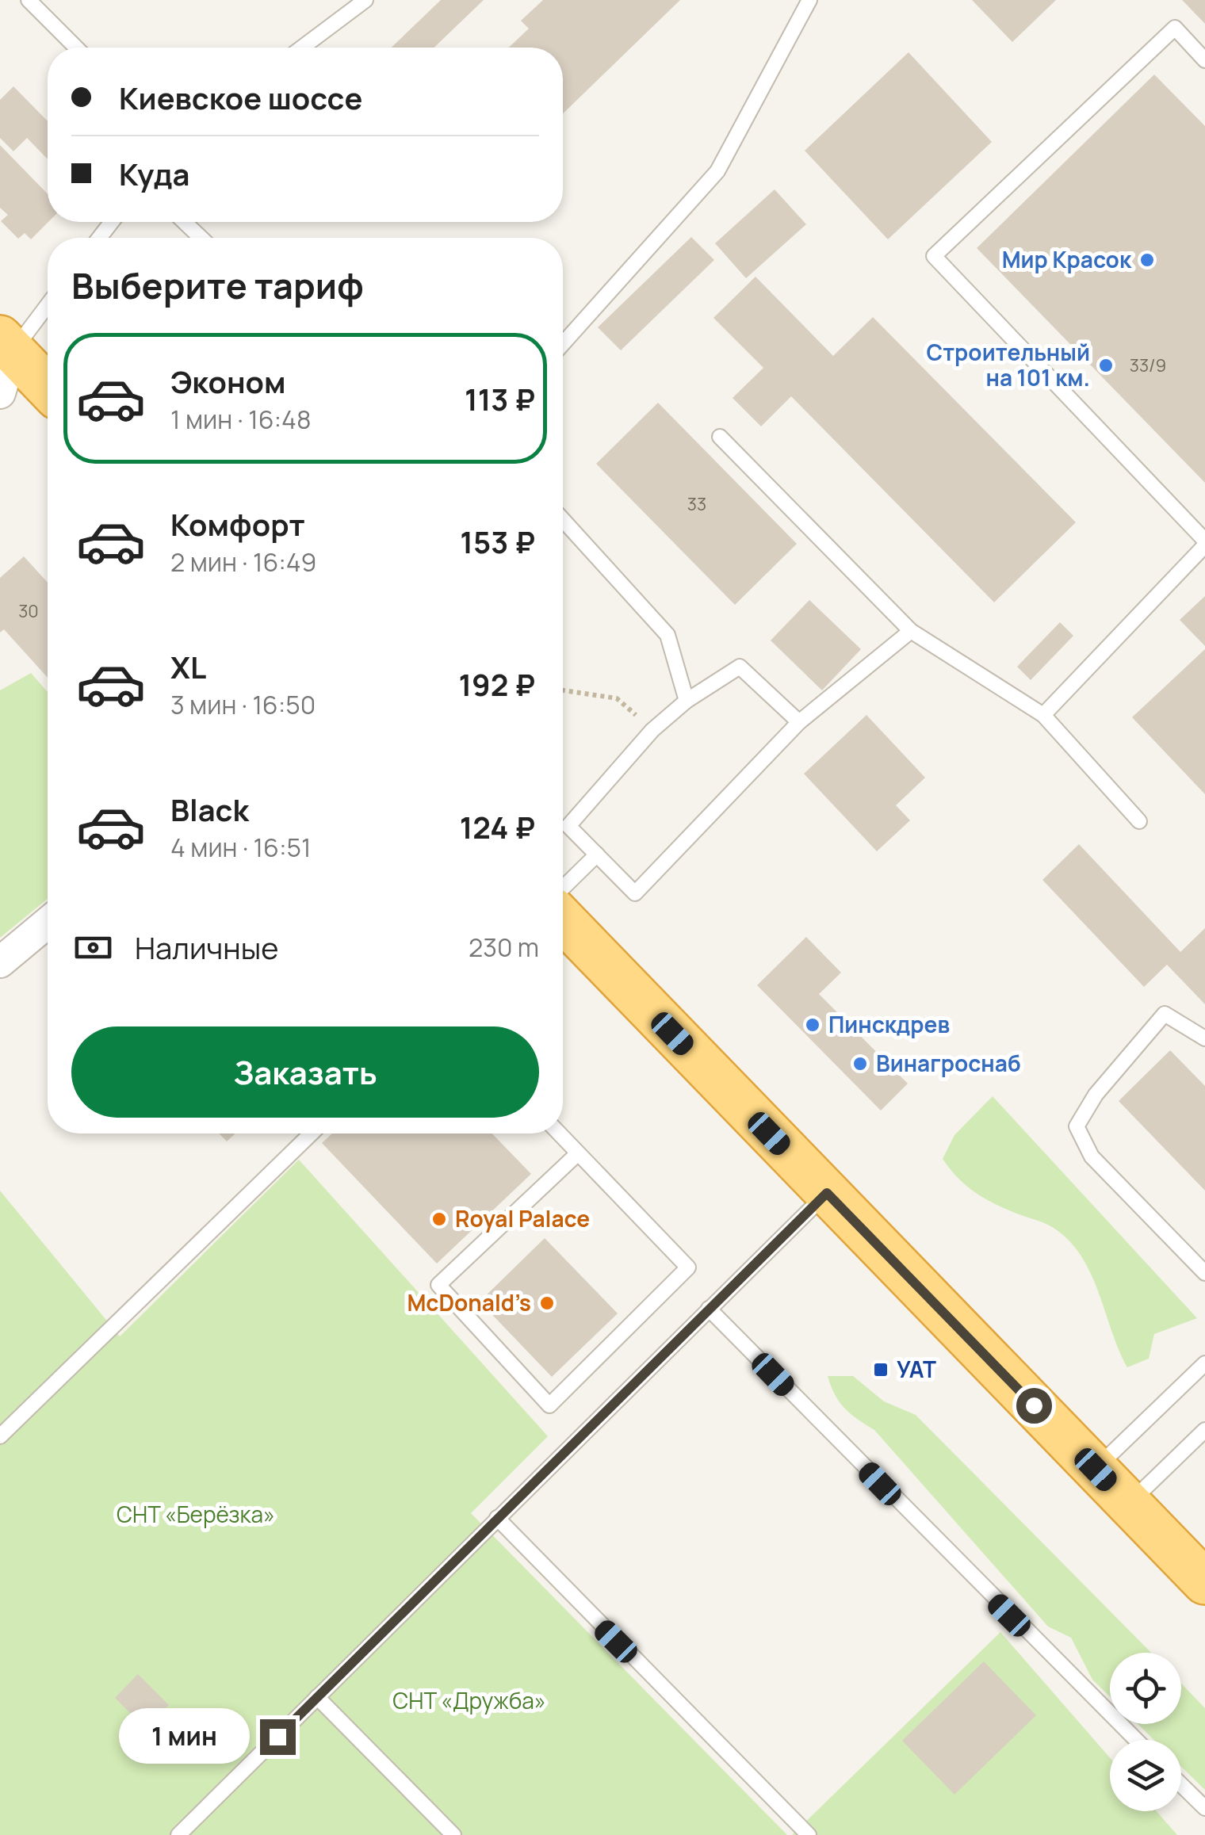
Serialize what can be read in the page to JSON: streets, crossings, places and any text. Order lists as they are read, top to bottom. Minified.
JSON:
{"parks":["СНТ «Берёзка»","СНТ «Дружба»"],"places":{"other":["Мир Красок","Строительный на 101 км.","Пинскдрев","Винагроснаб","Royal Palace","McDonald’s"],"transit":["УАТ"]},"house_numbers":["33/9","33","30"],"page":{"banner":["Киевское шоссе","Куда"],"heading":"Выберите тариф","list":[{"name":"Эконом","note":"1 мин · 16:48","value":"113 ₽"},{"name":"Комфорт","note":"2 мин · 16:49","value":"153 ₽"},{"name":"XL","note":"3 мин · 16:50","value":"192 ₽"},{"name":"Black","note":"4 мин · 16:51","value":"124 ₽"}],"pay":["Наличные","230 m"],"buttons":"Заказать","bubble":"1 мин"}}
